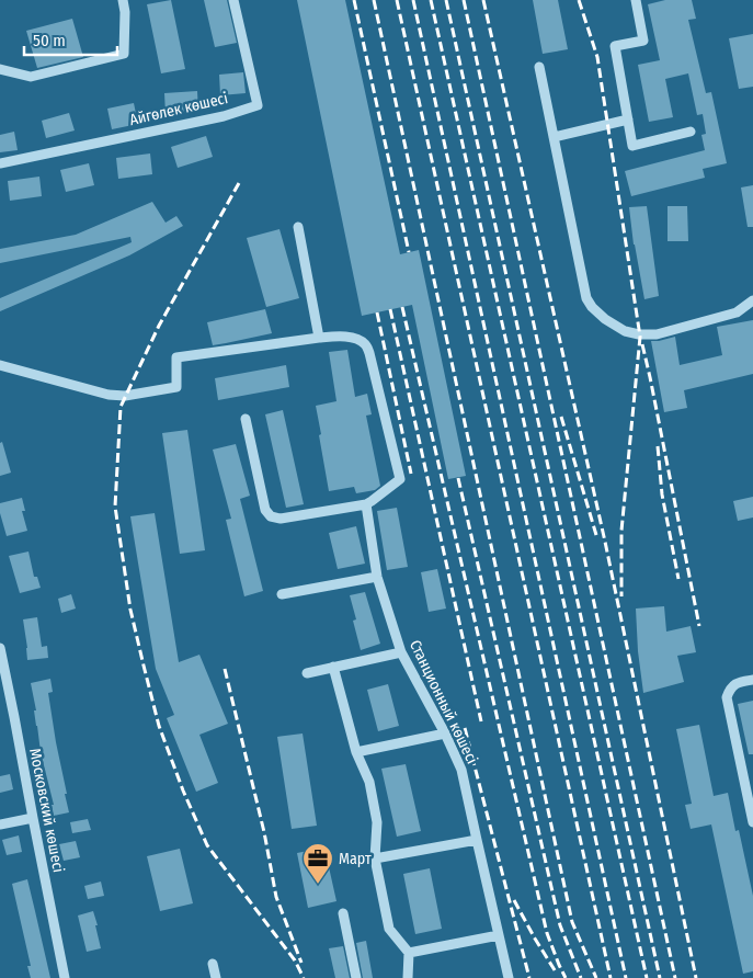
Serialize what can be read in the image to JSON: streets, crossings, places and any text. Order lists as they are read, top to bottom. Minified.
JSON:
{"streets":{"street":["Айгөлек көшесі","Станционный көшесі","Московский көшесі"]},"places":{"office":["Март"]},"scale_bar":"50 m"}
